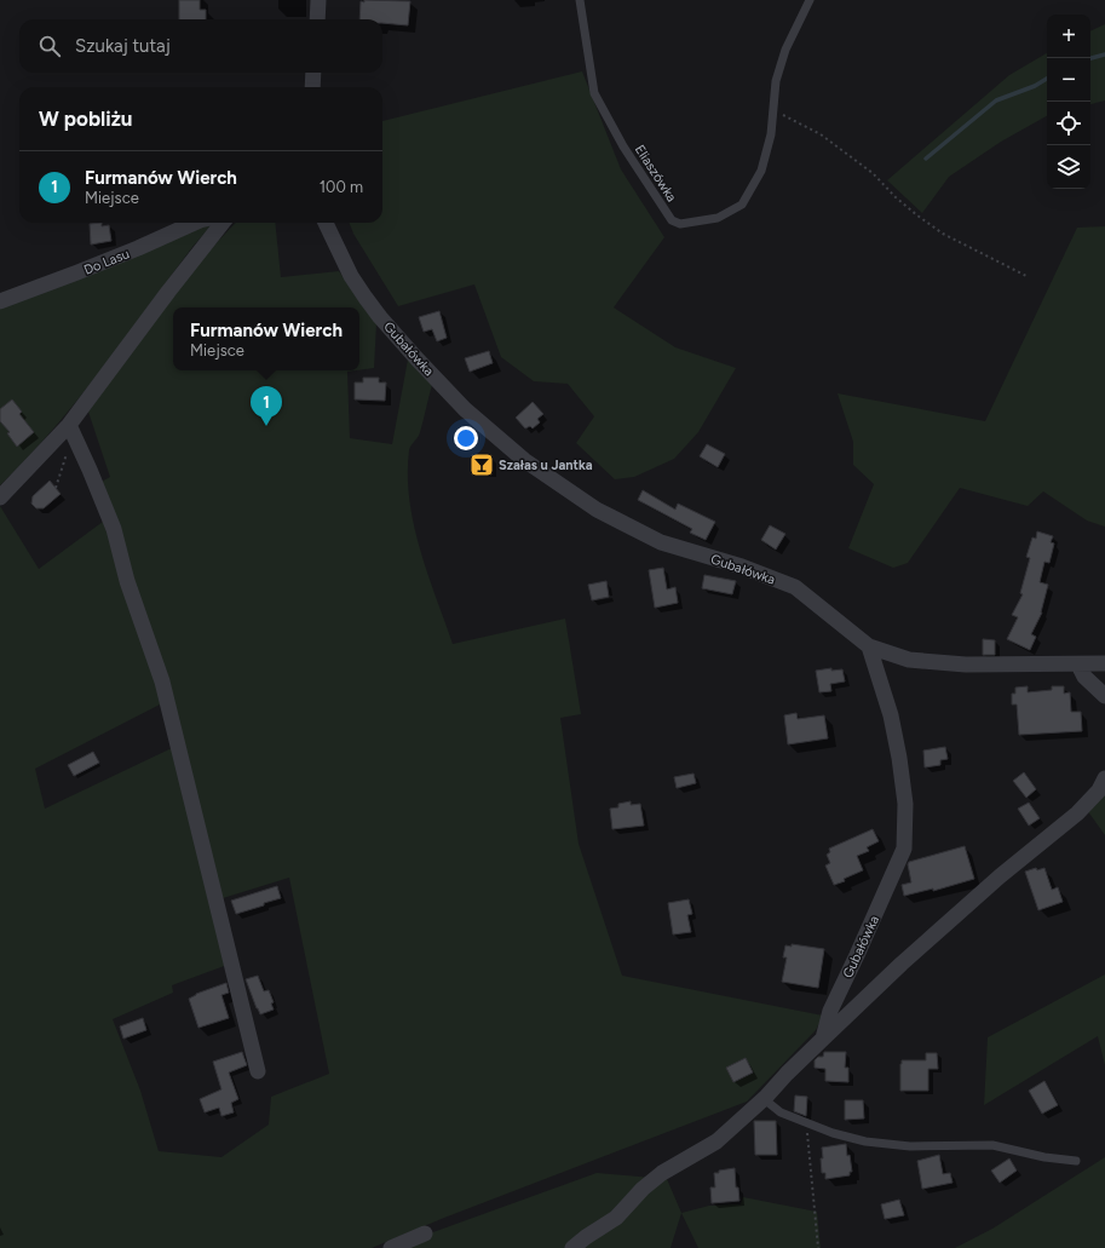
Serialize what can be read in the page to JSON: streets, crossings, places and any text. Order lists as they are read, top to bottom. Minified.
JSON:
{"streets":{"street":["Do Lasu","Gubałówka"],"lane":["Eliaszówka"]},"places":{"bar":["Szałas u Jantka"]},"page":{"map_buttons":["+","−"],"search":"Szukaj tutaj","heading":"W pobliżu","list":[{"mark":"1","name":"Furmanów Wierch","note":"Miejsce","value":"100 m"}],"popup":["Furmanów Wierch","Miejsce"],"pins":"1"}}
